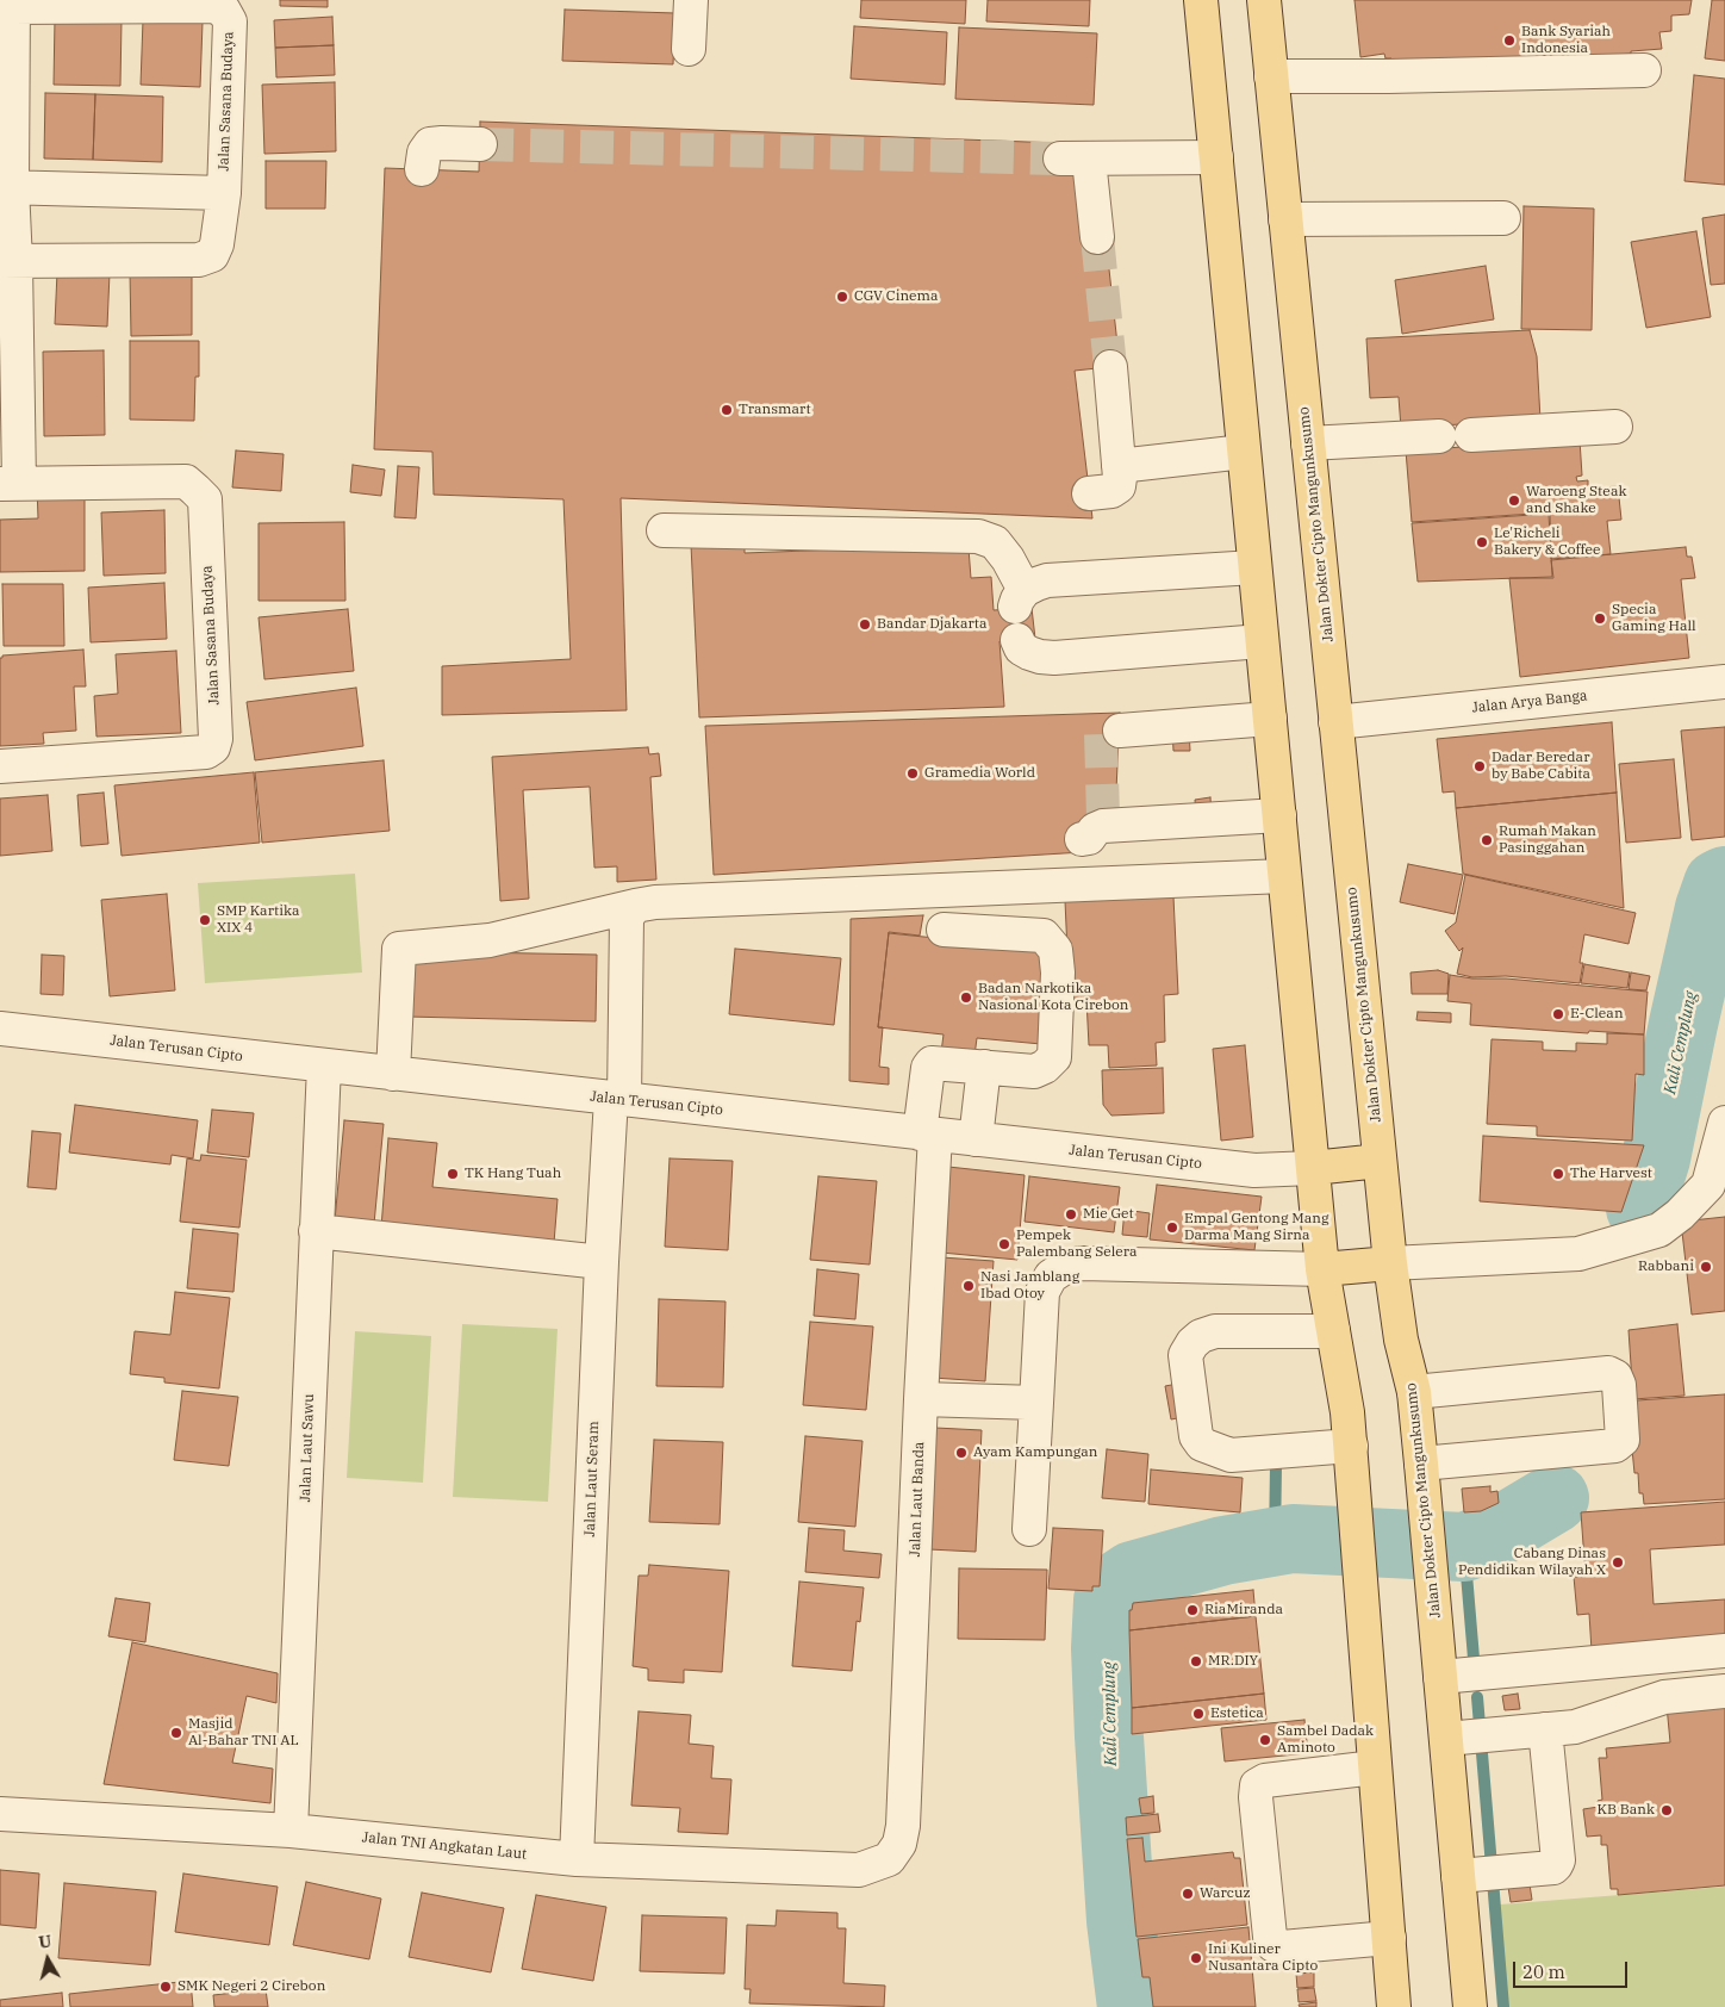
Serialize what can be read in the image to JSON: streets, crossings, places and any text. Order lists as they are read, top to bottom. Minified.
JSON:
{"streets":{"main road":["Jalan Dokter Cipto Mangunkusumo"],"street":["Jalan Sasana Budaya","Jalan Arya Banga","Jalan Terusan Cipto","Jalan Laut Sawu","Jalan Laut Seram","Jalan Laut Banda","Jalan TNI Angkatan Laut"]},"crossings":[["Jalan Dokter Cipto Mangunkusumo","Jalan Arya Banga"],["Jalan Terusan Cipto","Jalan Laut Sawu"],["Jalan Terusan Cipto","Jalan Laut Seram"],["Jalan Terusan Cipto","Jalan Laut Banda"],["Jalan Laut Sawu","Jalan TNI Angkatan Laut"],["Jalan Laut Seram","Jalan TNI Angkatan Laut"],["Jalan Laut Banda","Jalan TNI Angkatan Laut"]],"water":["Kali Cemplung"],"places":["Bank Syariah Indonesia","CGV Cinema","Transmart","Waroeng Steak and Shake","Le'Richeli Bakery & Coffee","Specia Gaming Hall","Bandar Djakarta","Dadar Beredar by Babe Cabita","Gramedia World","Rumah Makan Pasinggahan","SMP Kartika XIX 4","Badan Narkotika Nasional Kota Cirebon","E-Clean","TK Hang Tuah","The Harvest","Mie Get","Empal Gentong Mang Darma Mang Sirna","Pempek Palembang Selera","Rabbani","Nasi Jamblang Ibad Otoy","Ayam Kampungan","Cabang Dinas Pendidikan Wilayah X","RiaMiranda","MR.DIY","Estetica","Masjid Al-Bahar TNI AL","Sambel Dadak Aminoto","KB Bank","Warcuz","Ini Kuliner Nusantara Cipto","SMK Negeri 2 Cirebon"],"scale_bar":"20 m","north":"top"}
